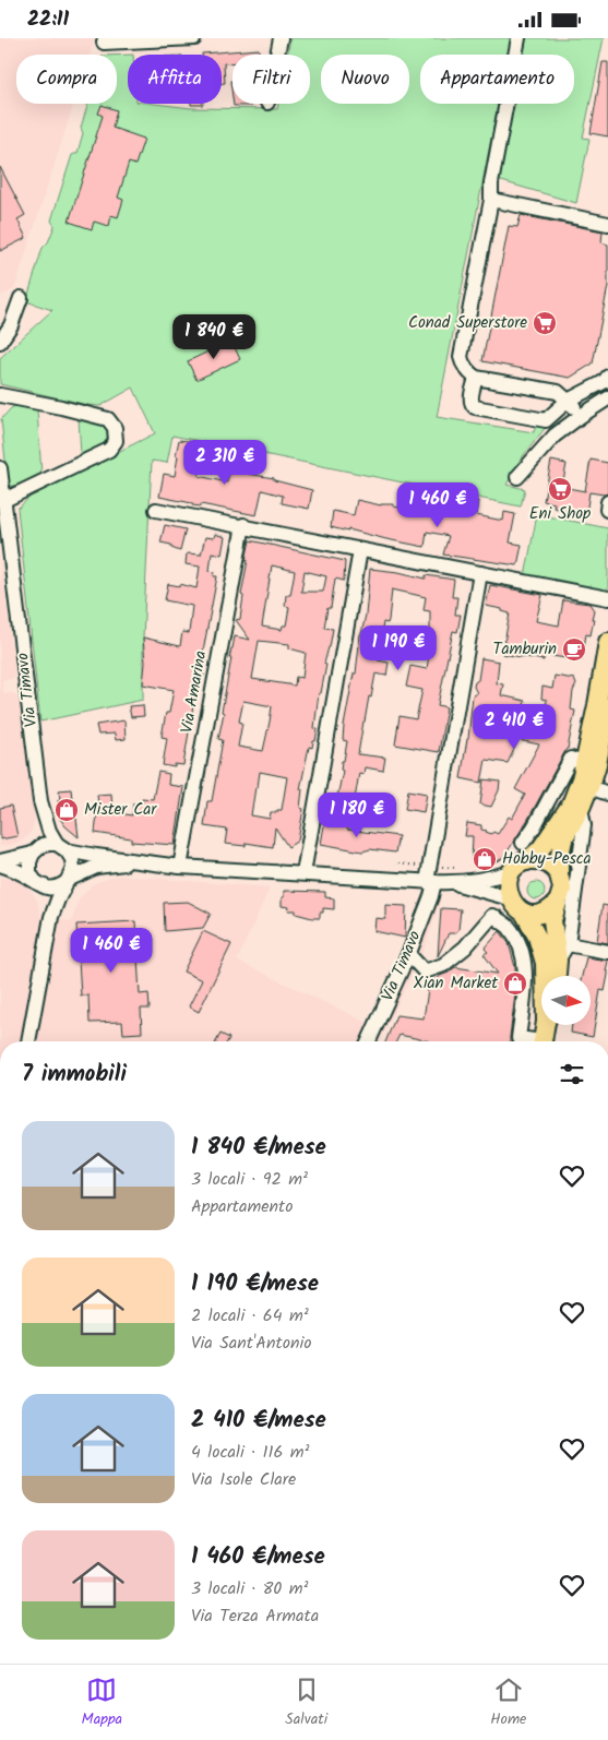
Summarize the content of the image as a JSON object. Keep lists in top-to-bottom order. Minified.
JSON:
{"streets":{"street":["Via Timavo","Via Amarina"]},"places":{"supermarket":["Conad Superstore","Eni Shop"],"cafe":["Tamburin"],"shop":["Mister Car","Hobby-Pesca","Xian Market"]},"north":"right","page":{"status":"22:11","chip":["Compra","Affitta","Filtri","Nuovo","Appartamento"],"price":["1 840 €","2 310 €","1 460 €","1 190 €","2 410 €","1 180 €","1 460 €"],"heading":"7 immobili","list":[{"name":"1 840 €/mese","note":"3 locali · 92 m² · Appartamento"},{"name":"1 190 €/mese","note":"2 locali · 64 m² · Via Sant'Antonio"},{"name":"2 410 €/mese","note":"4 locali · 116 m² · Via Isole Clare"},{"name":"1 460 €/mese","note":"3 locali · 80 m² · Via Terza Armata"}],"tabs":["Mappa","Salvati","Home"]}}
